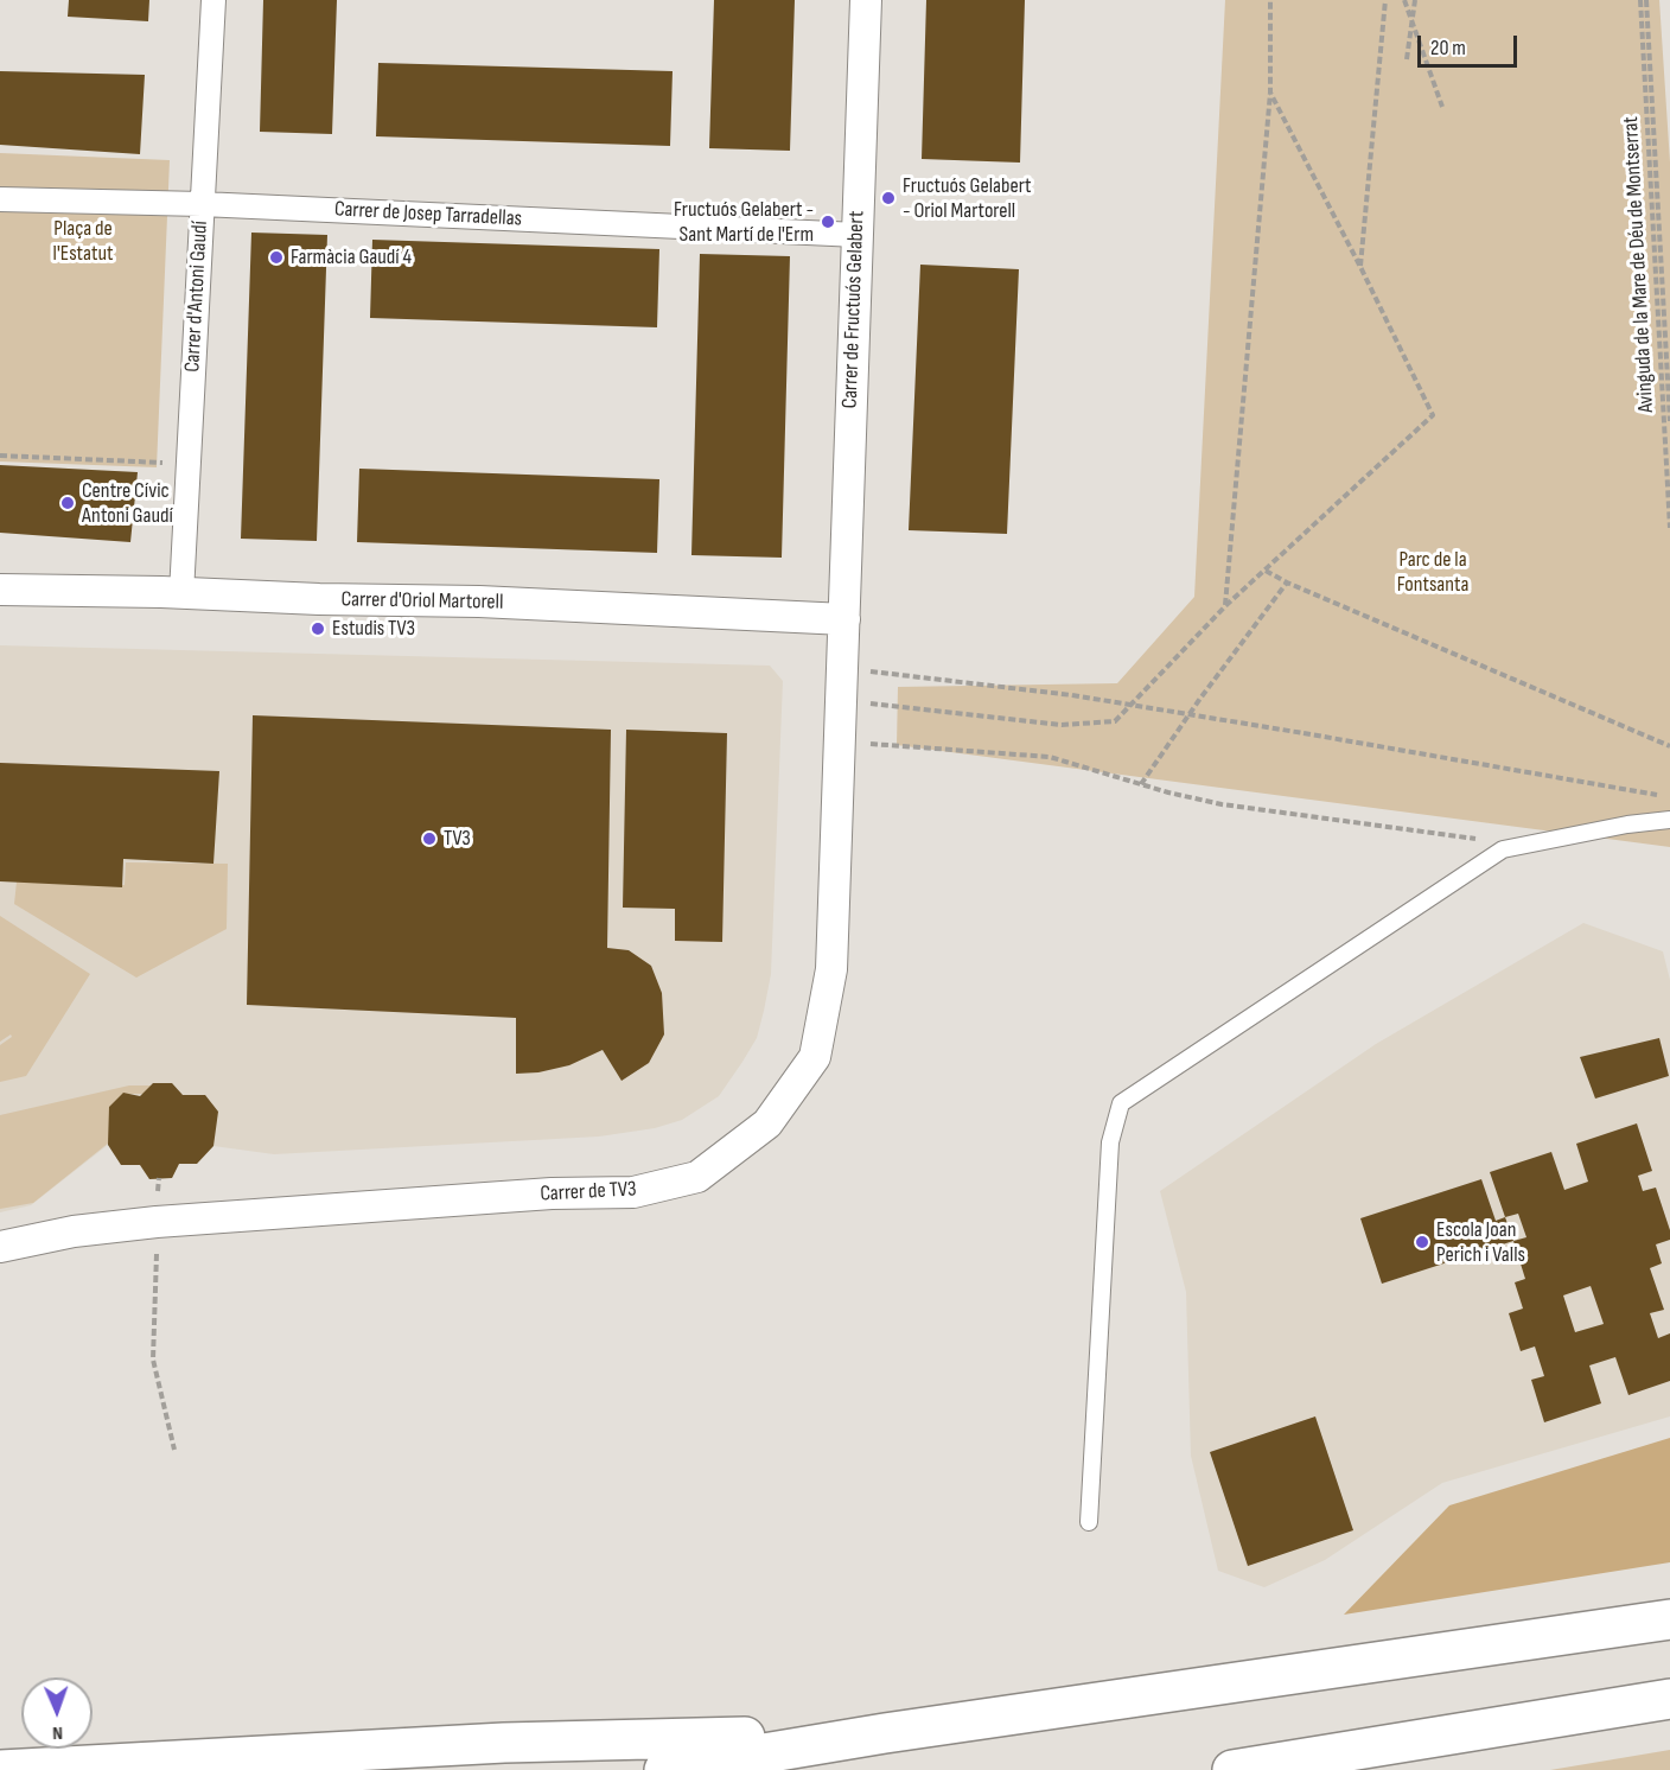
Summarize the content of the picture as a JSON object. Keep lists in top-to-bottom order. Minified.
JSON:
{"streets":{"street":["Carrer de Josep Tarradellas","Carrer d'Antoni Gaudí","Carrer de Fructuós Gelabert","Carrer d'Oriol Martorell","Carrer de TV3"],"path":["Avinguda de la Mare de Déu de Montserrat"]},"crossings":[["Carrer de Josep Tarradellas","Carrer d'Antoni Gaudí"],["Carrer de Josep Tarradellas","Carrer de Fructuós Gelabert"],["Carrer d'Antoni Gaudí","Carrer d'Oriol Martorell"],["Carrer de Fructuós Gelabert","Carrer d'Oriol Martorell"],["Carrer de Fructuós Gelabert","Carrer de TV3"],["Carrer d'Oriol Martorell","Carrer de TV3"]],"parks":["Plaça de l'Estatut","Parc de la Fontsanta"],"places":["Fructuós Gelabert - Oriol Martorell","Fructuós Gelabert - Sant Martí de l'Erm","Farmàcia Gaudí 4","Centre Cívic Antoni Gaudí","Estudis TV3","TV3","Escola Joan Perich i Valls"],"scale_bar":"20 m","north":"bottom"}
